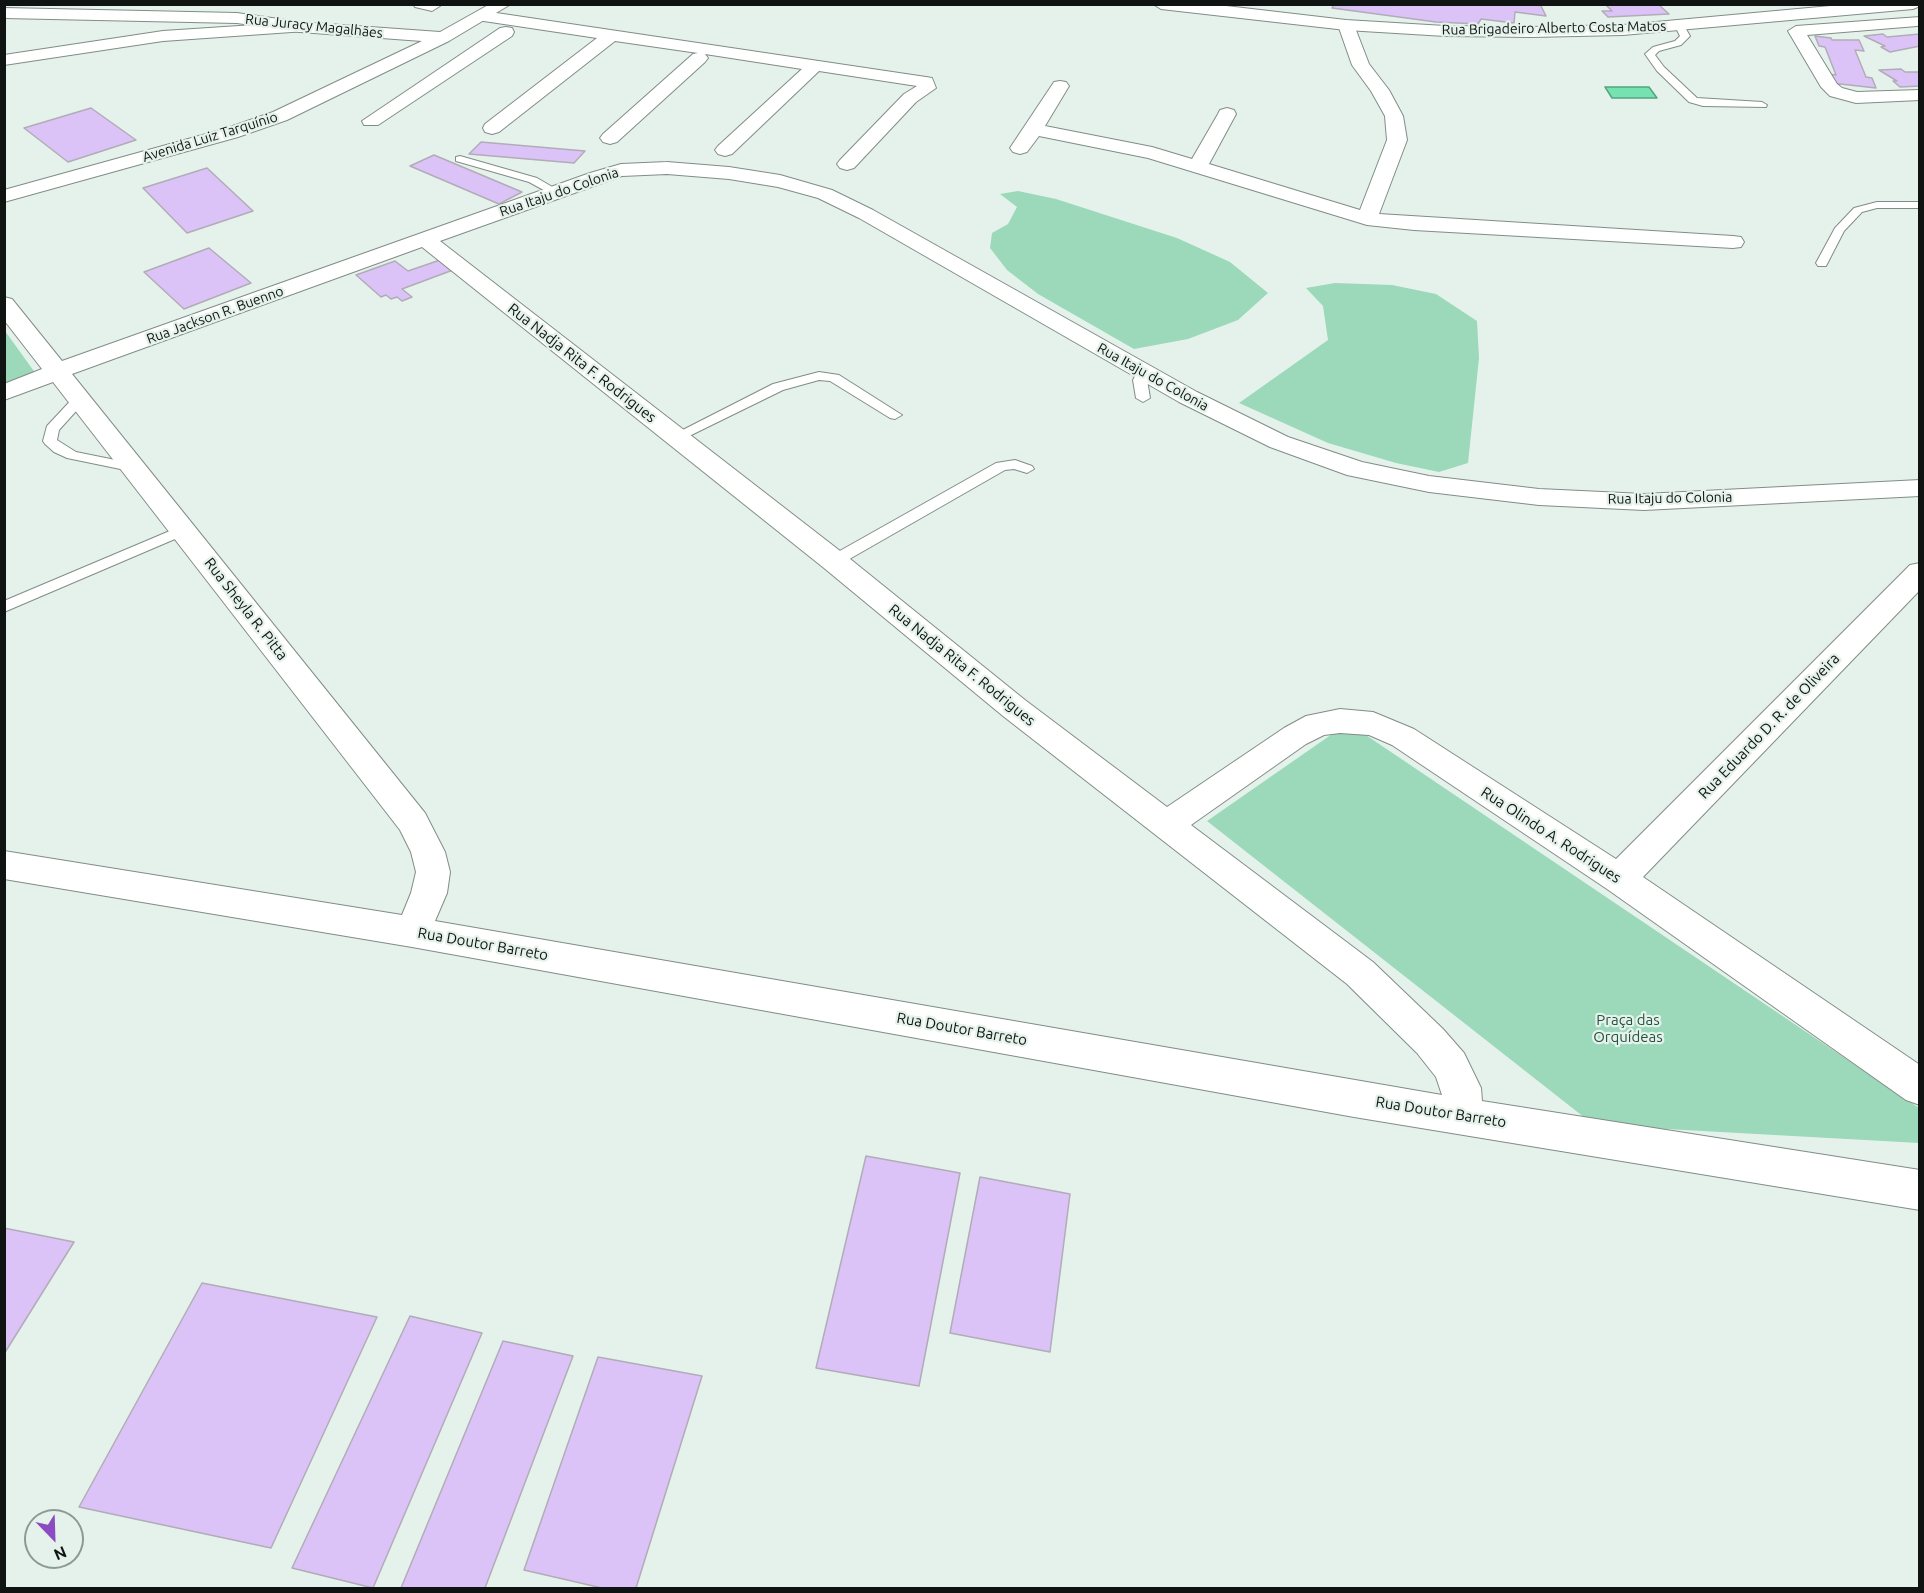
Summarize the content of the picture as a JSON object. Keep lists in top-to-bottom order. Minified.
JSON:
{"streets":{"street":["Rua Juracy Magalhães","Rua Brigadeiro Alberto Costa Matos","Avenida Luiz Tarquínio","Rua Itaju do Colonia","Rua Jackson R. Buenno","Rua Nadja Rita F. Rodrigues","Rua Sheyla R. Pitta","Rua Eduardo D. R. de Oliveira","Rua Olindo A. Rodrigues","Rua Doutor Barreto"]},"crossings":[["Rua Juracy Magalhães","Avenida Luiz Tarquínio"],["Rua Itaju do Colonia","Rua Jackson R. Buenno"],["Rua Itaju do Colonia","Rua Nadja Rita F. Rodrigues"],["Rua Jackson R. Buenno","Rua Nadja Rita F. Rodrigues"],["Rua Jackson R. Buenno","Rua Sheyla R. Pitta"],["Rua Nadja Rita F. Rodrigues","Rua Olindo A. Rodrigues"],["Rua Nadja Rita F. Rodrigues","Rua Doutor Barreto"],["Rua Sheyla R. Pitta","Rua Doutor Barreto"],["Rua Eduardo D. R. de Oliveira","Rua Olindo A. Rodrigues"]],"parks":["Praça das Orquídeas"],"north":"bottom right"}
